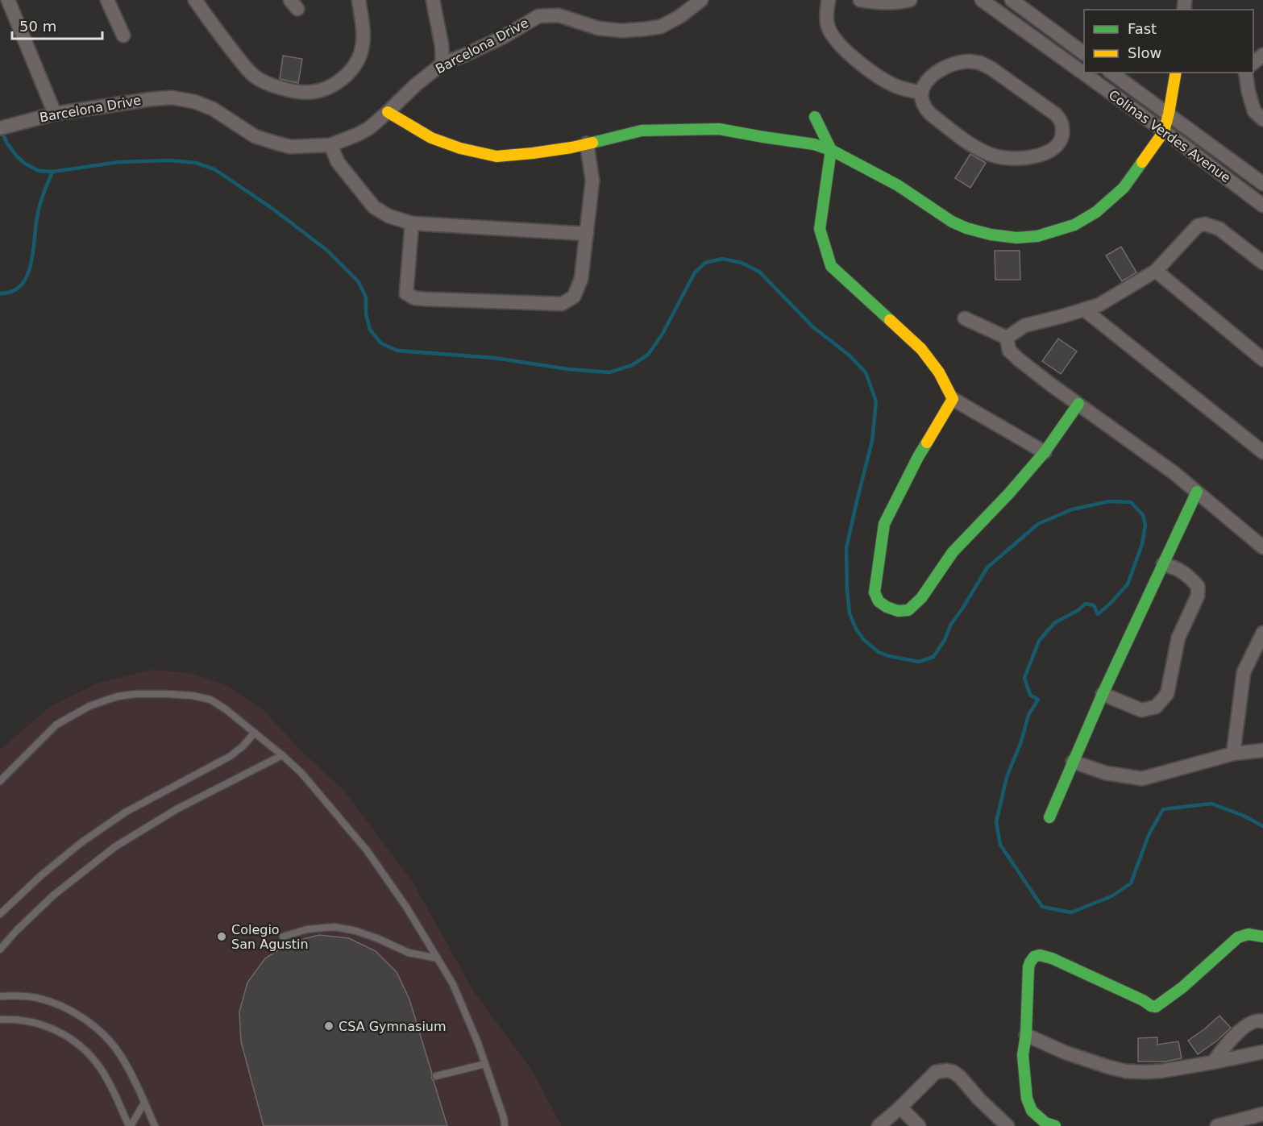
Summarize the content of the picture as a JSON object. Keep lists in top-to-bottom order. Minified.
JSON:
{"streets":{"street":["Barcelona Drive","Colinas Verdes Avenue"]},"places":["Colegio San Agustin","CSA Gymnasium"],"legend":["Fast","Slow"],"scale_bar":"50 m"}
